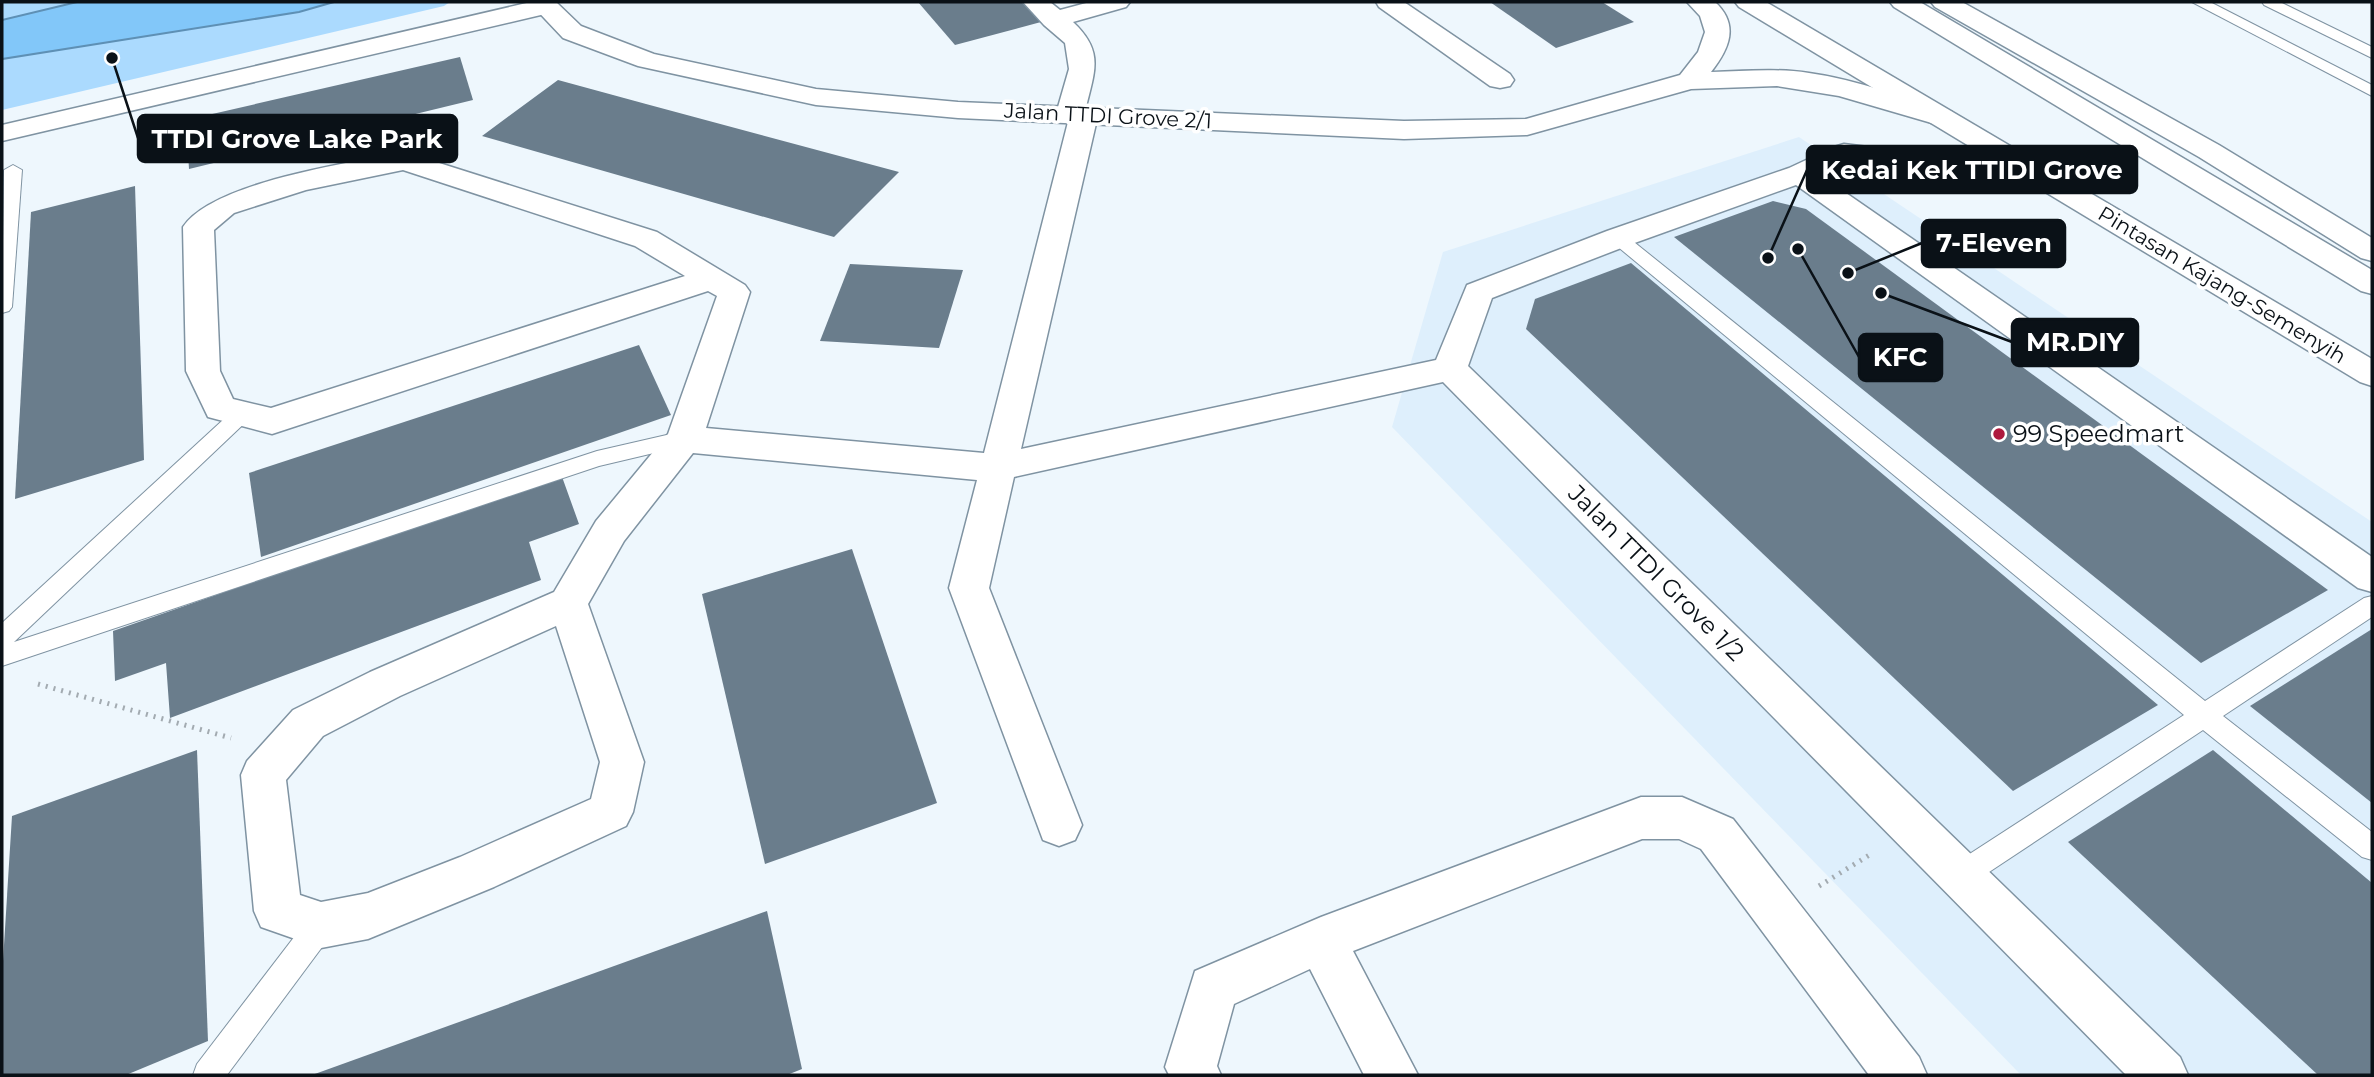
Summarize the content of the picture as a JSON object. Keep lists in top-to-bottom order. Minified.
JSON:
{"streets":{"main road":["Jalan TTDI Grove 2/1","Pintasan Kajang-Semenyih","Jalan TTDI Grove 1/2"]},"crossings":[["Jalan TTDI Grove 2/1","Pintasan Kajang-Semenyih"]],"places":["TTDI Grove Lake Park","KFC","Kedai Kek TTIDI Grove","7-Eleven","MR.DIY","99 Speedmart"]}
